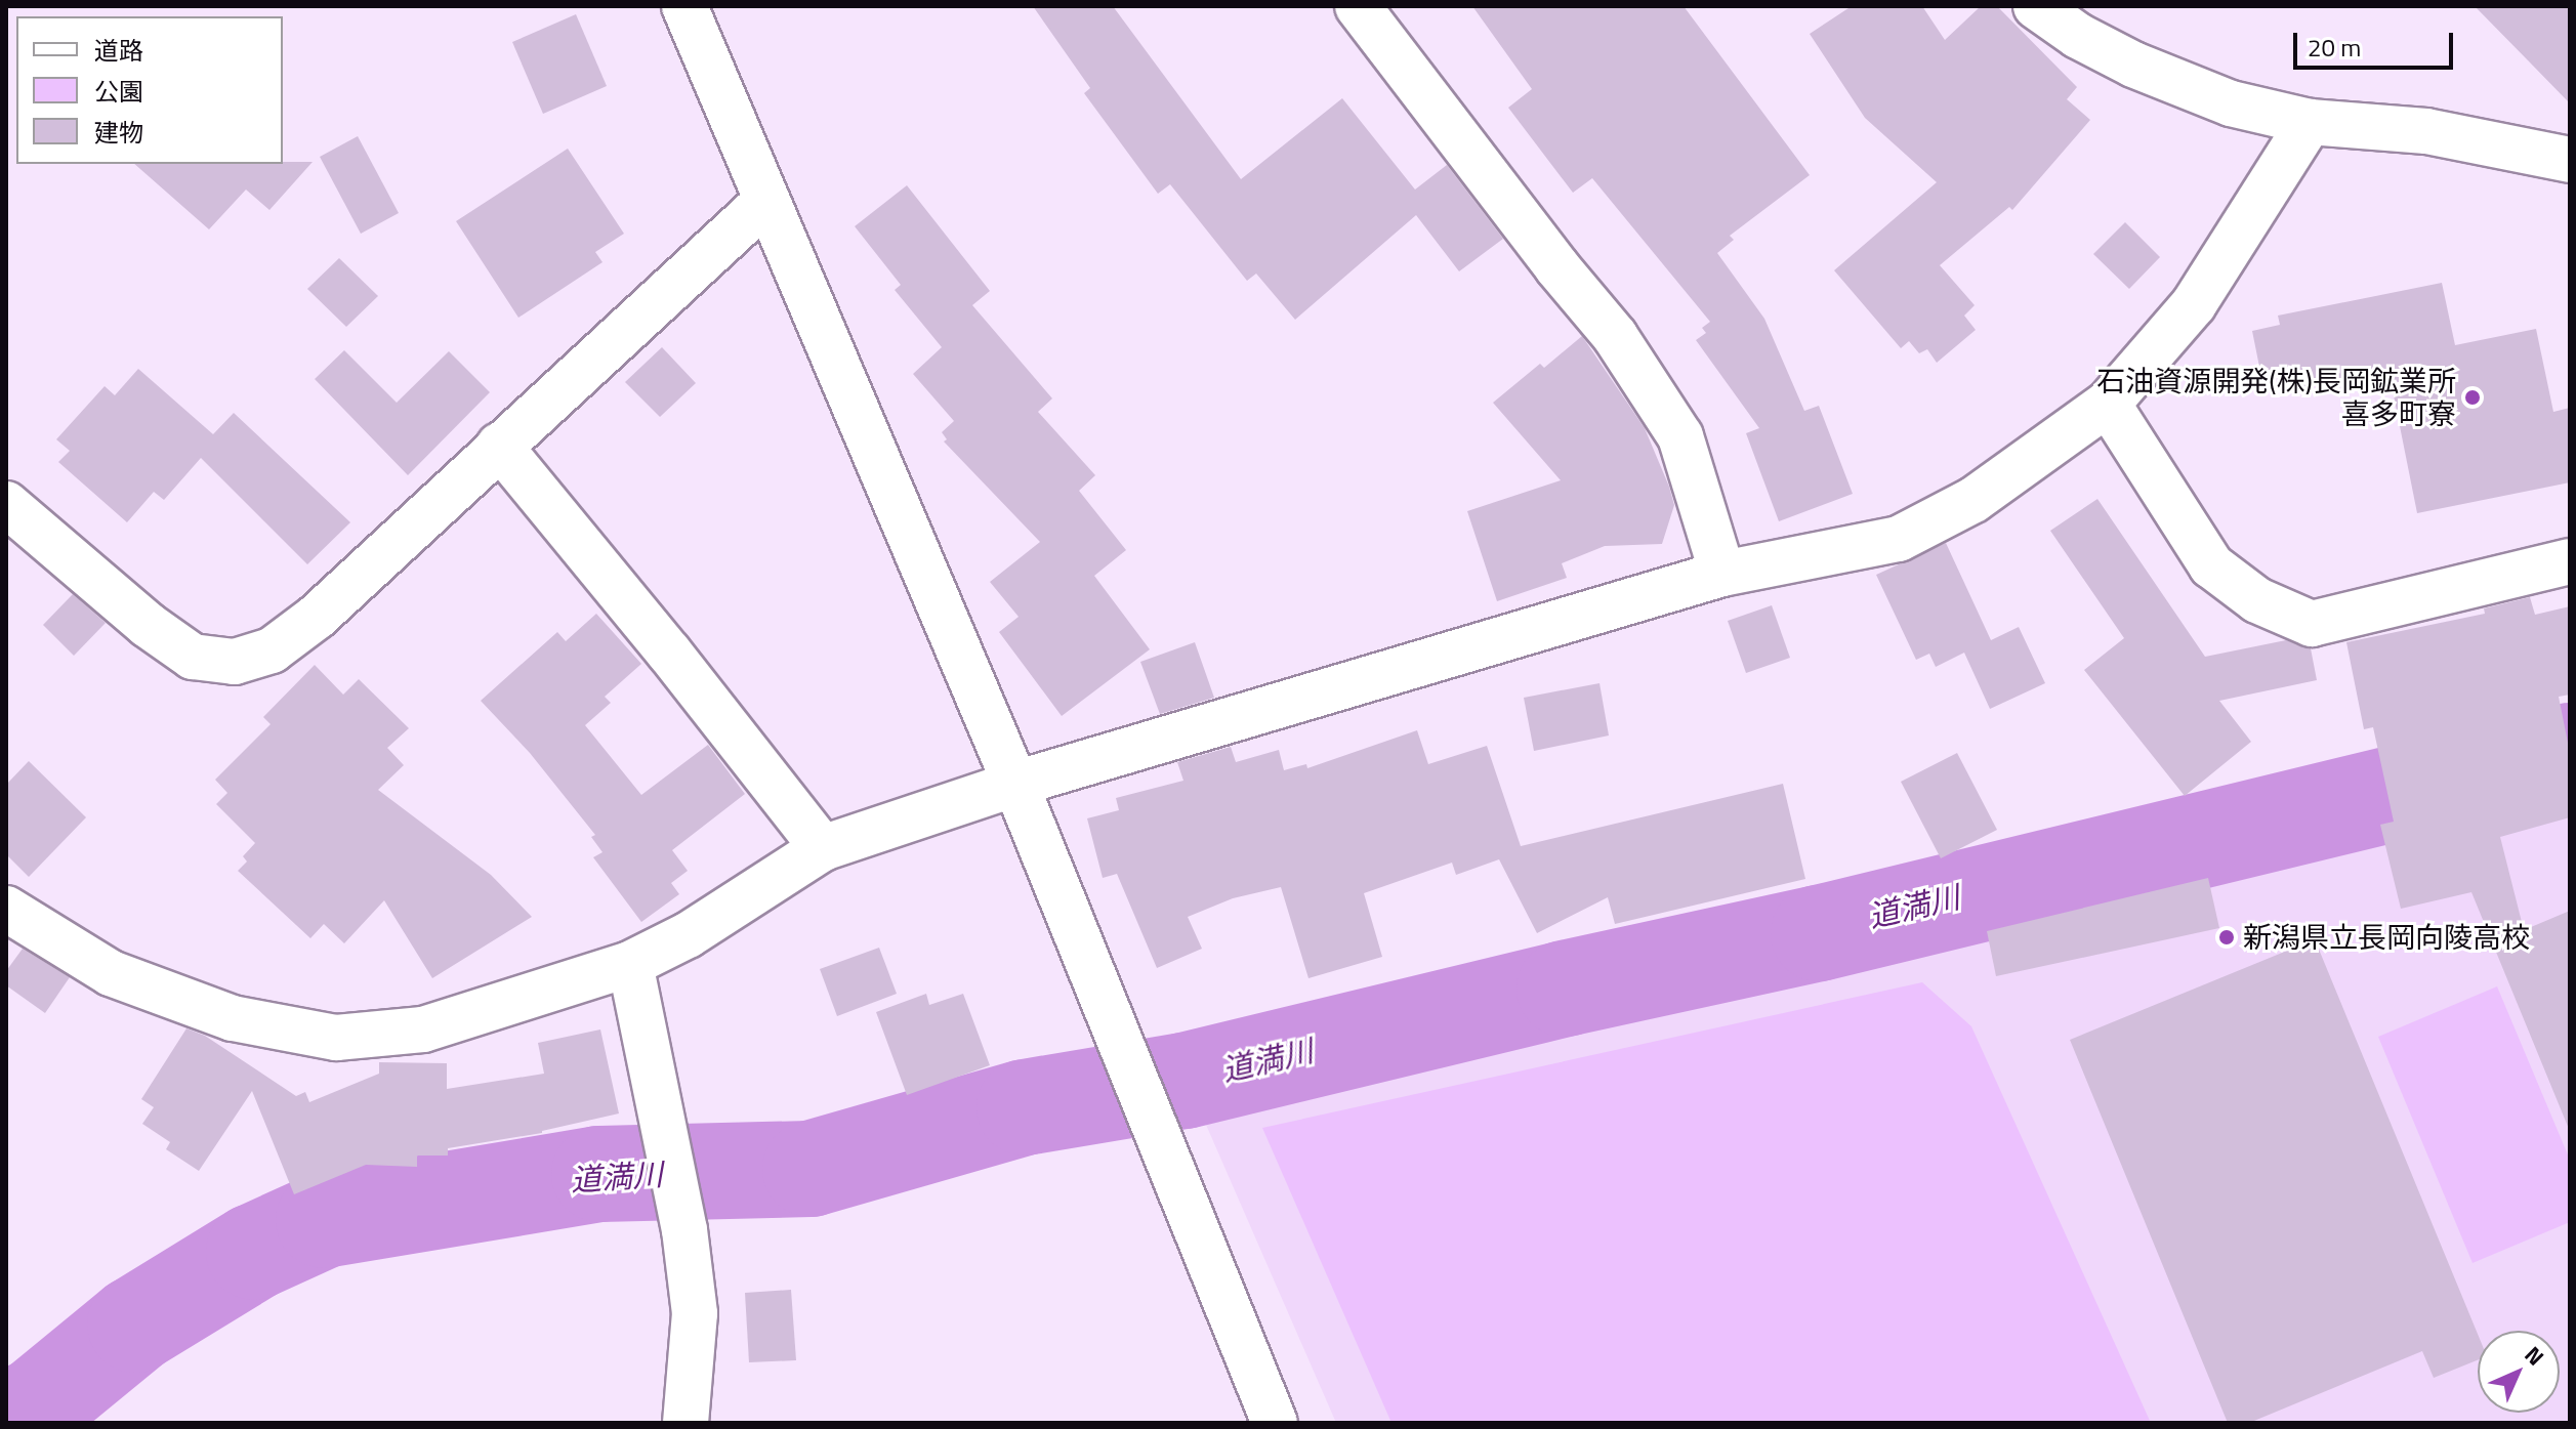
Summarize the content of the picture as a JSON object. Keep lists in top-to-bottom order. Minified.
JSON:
{"water":["道満川"],"places":["石油資源開発(株)長岡鉱業所 喜多町寮","新潟県立長岡向陵高校"],"legend":["道路","公園","建物"],"scale_bar":"20 m","north":"top right"}
